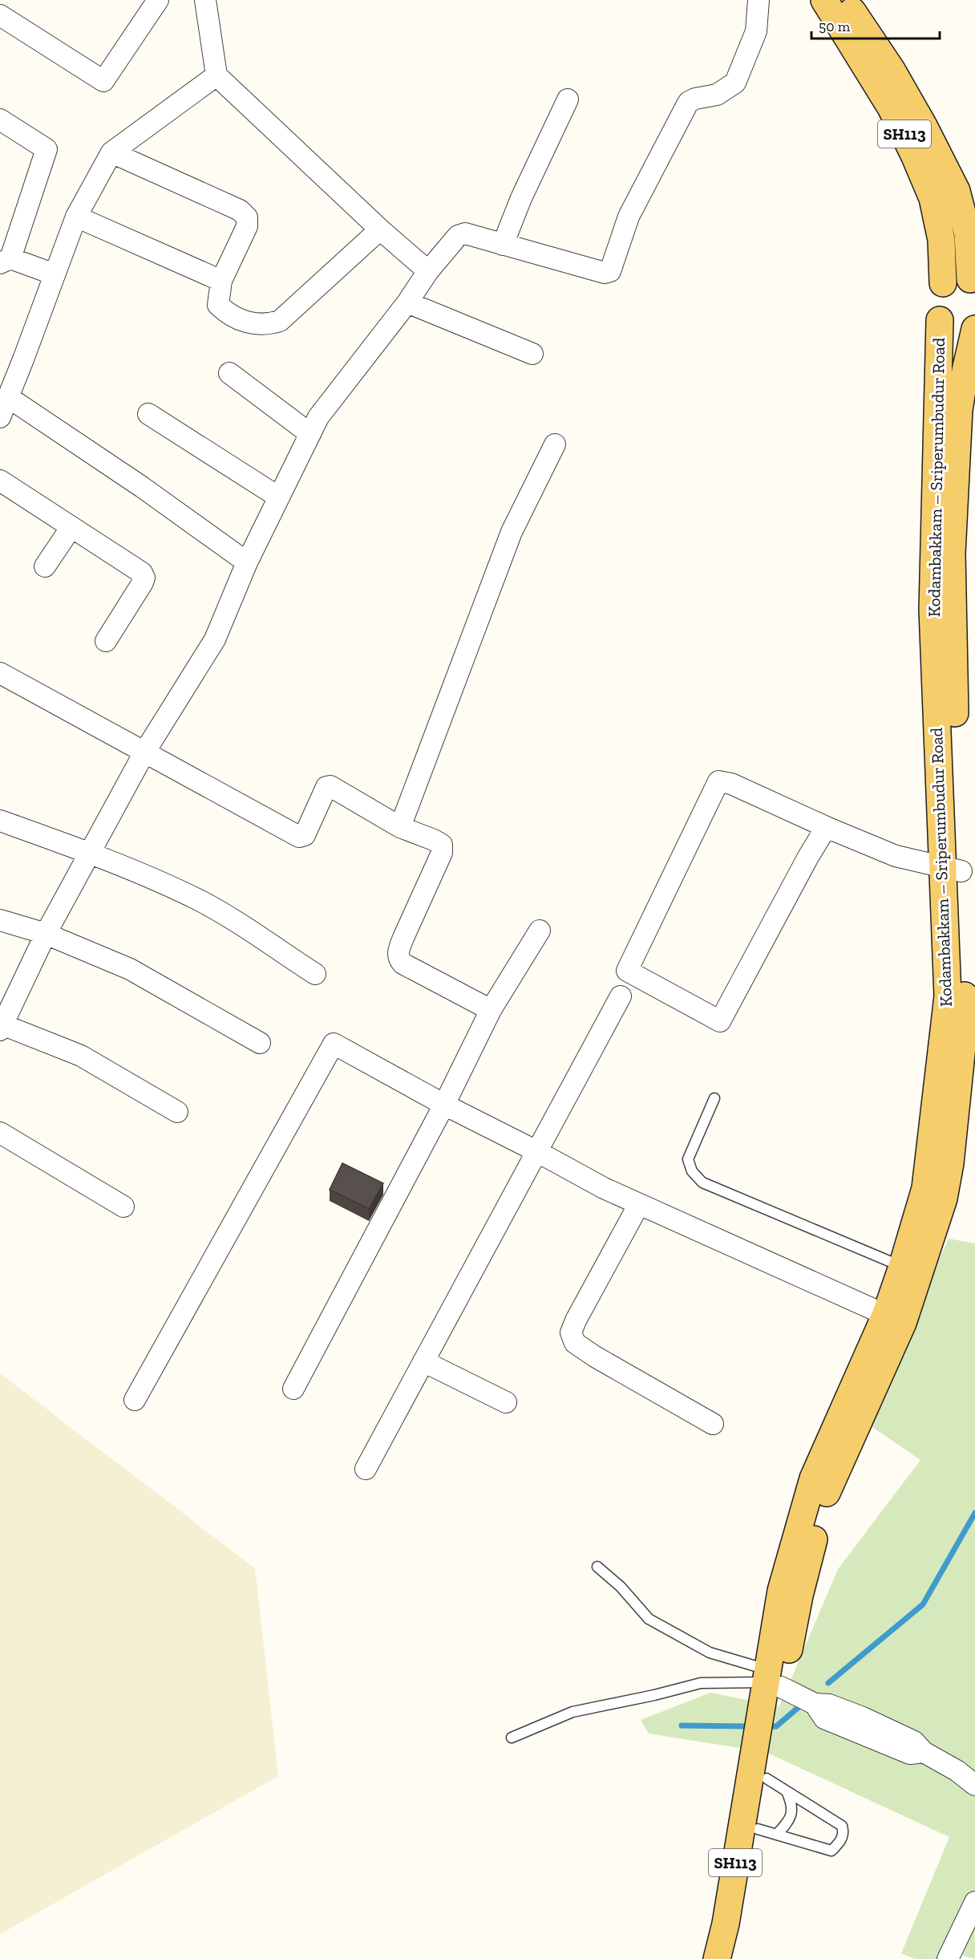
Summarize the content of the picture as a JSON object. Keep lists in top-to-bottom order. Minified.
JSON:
{"streets":{"main road":["SH113","Kodambakkam – Sriperumbudur Road"]},"crossings":[["SH113","Kodambakkam – Sriperumbudur Road"]],"scale_bar":"50 m"}
